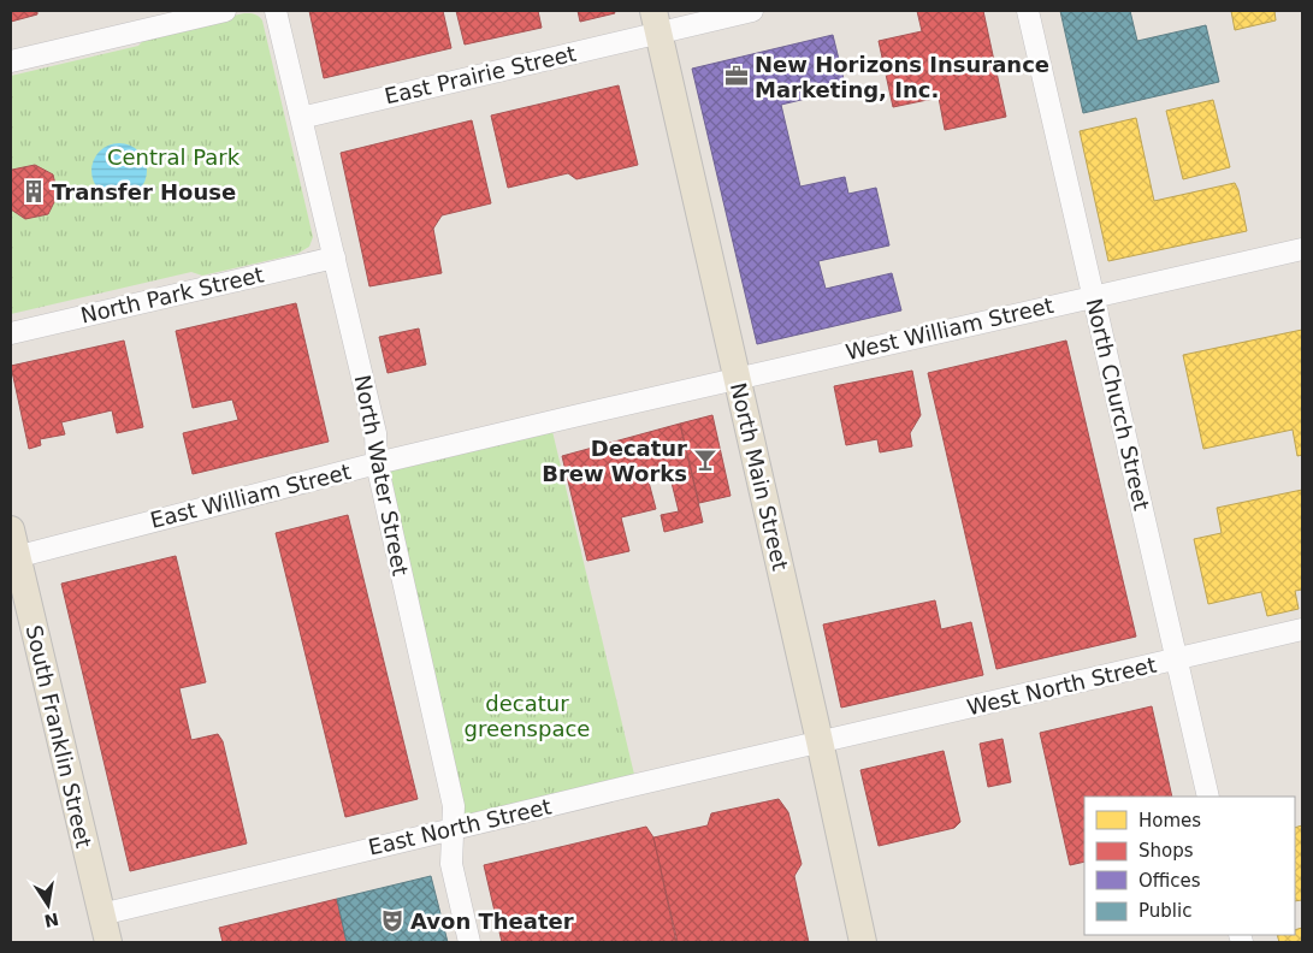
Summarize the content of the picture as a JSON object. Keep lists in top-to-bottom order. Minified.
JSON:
{"streets":{"main road":["North Main Street","South Franklin Street"],"street":["East Prairie Street","North Park Street","West William Street","North Church Street","North Water Street","East William Street","West North Street","East North Street"]},"crossings":[["East Prairie Street","North Water Street"],["East Prairie Street","North Main Street"],["North Park Street","North Water Street"],["West William Street","North Church Street"],["West William Street","North Main Street"],["West William Street","East William Street"],["North Church Street","West North Street"],["North Water Street","East William Street"],["North Water Street","East North Street"],["North Main Street","East William Street"],["North Main Street","West North Street"],["North Main Street","East North Street"],["East William Street","South Franklin Street"],["West North Street","East North Street"],["South Franklin Street","East North Street"]],"parks":["Central Park","decatur greenspace"],"places":{"office":["New Horizons Insurance Marketing, Inc."],"building":["Transfer House"],"bar":["Decatur Brew Works"],"theatre":["Avon Theater"]},"legend":["Homes","Shops","Offices","Public"],"north":"bottom"}
